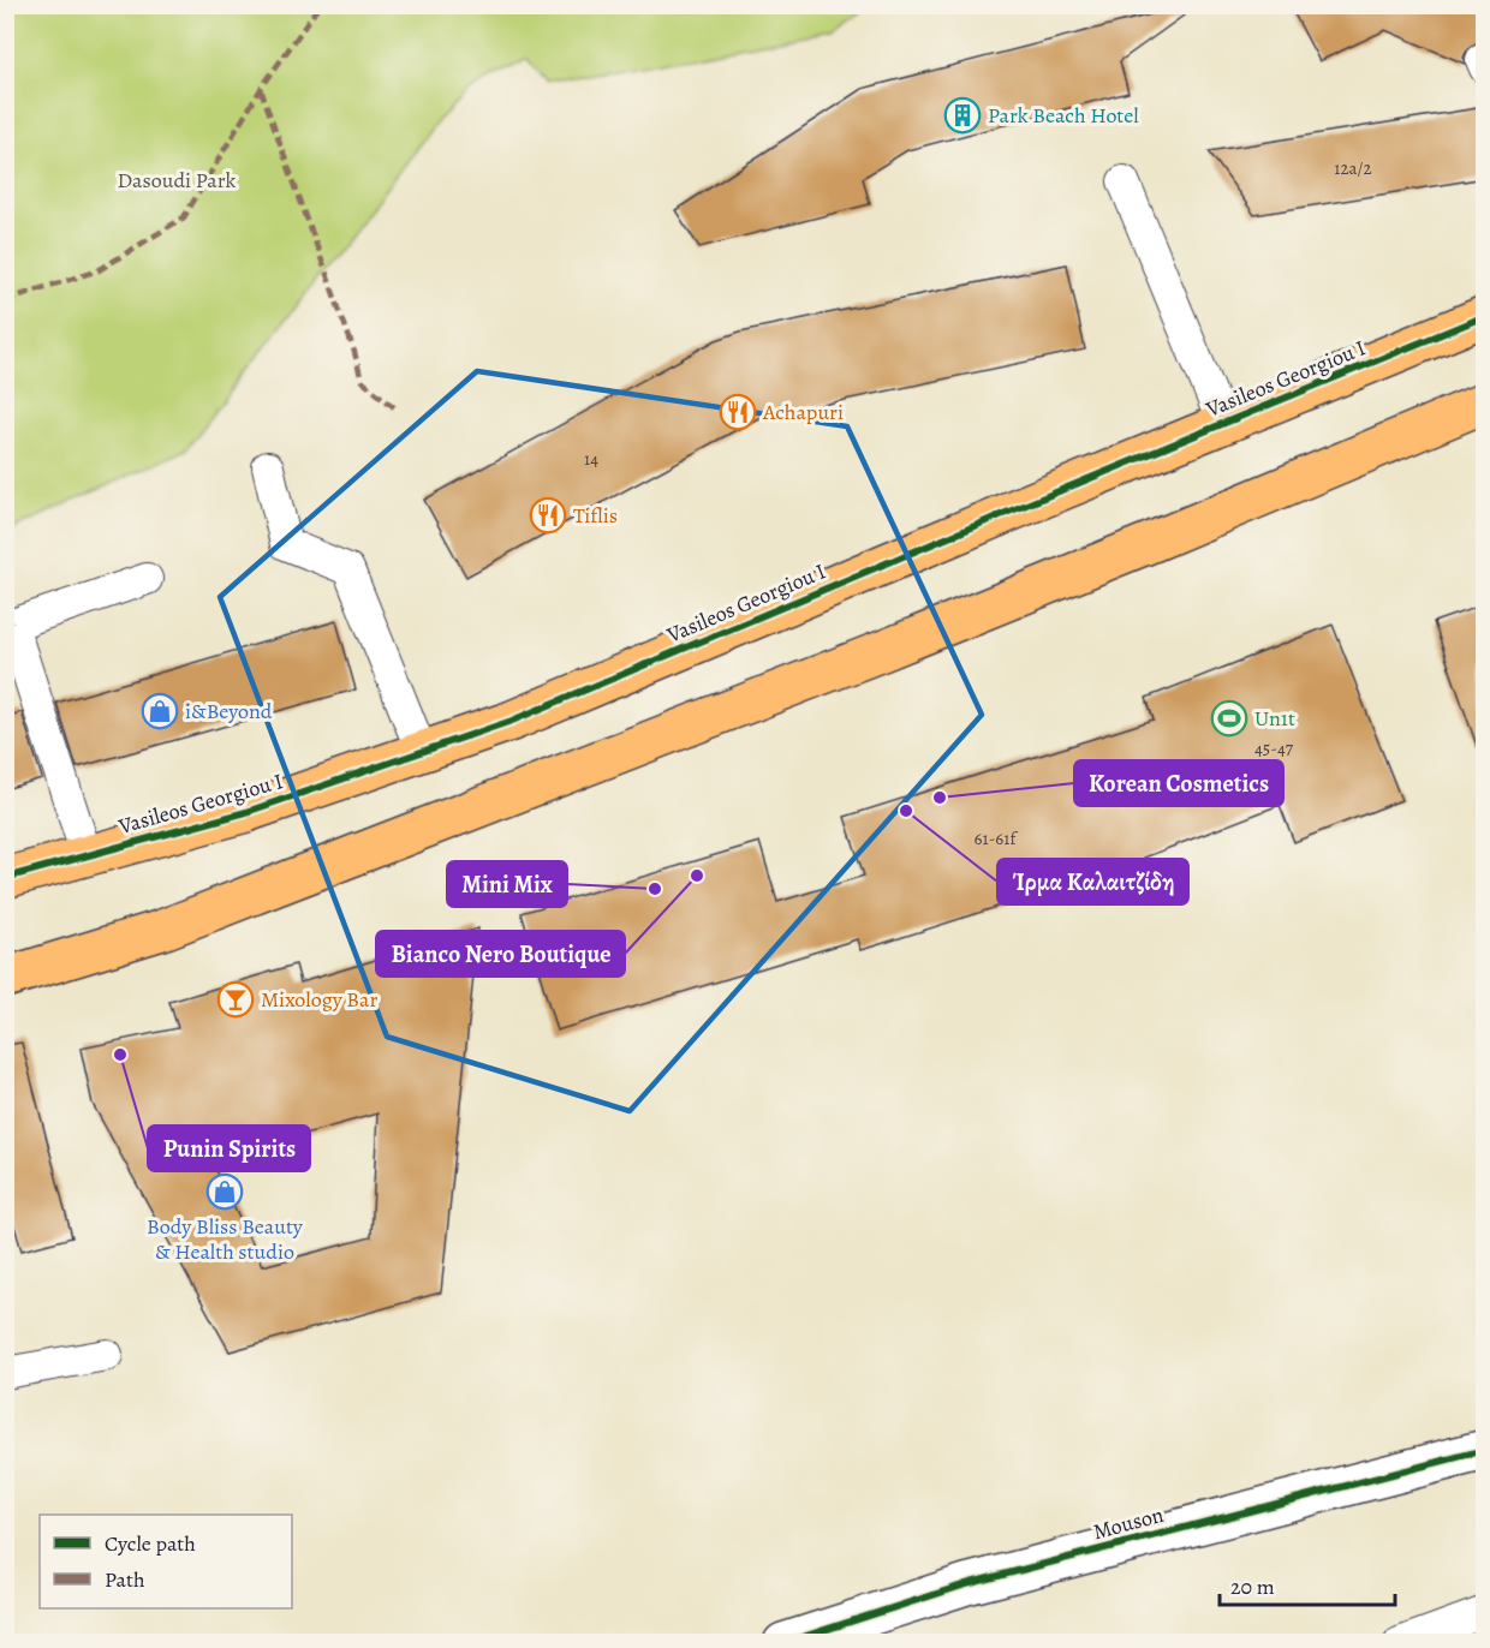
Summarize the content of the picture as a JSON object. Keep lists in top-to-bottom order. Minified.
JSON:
{"streets":{"main road":["Vasileos Georgiou I"],"street":["Mouson"]},"parks":["Dasoudi Park"],"places":{"building":["Park Beach Hotel"],"restaurant":["Achapuri","Tiflis"],"shop":["i&Beyond","Body Bliss Beauty & Health studio"],"sports":["Un1t"],"other":["Korean Cosmetics","Ίρμα Καλαιτζίδη","Bianco Nero Boutique","Mini Mix","Punin Spirits"],"bar":["Mixology Bar"]},"house_numbers":["12a/2","14","45-47","61-61f"],"legend":["Cycle path","Path"],"scale_bar":"20 m"}
